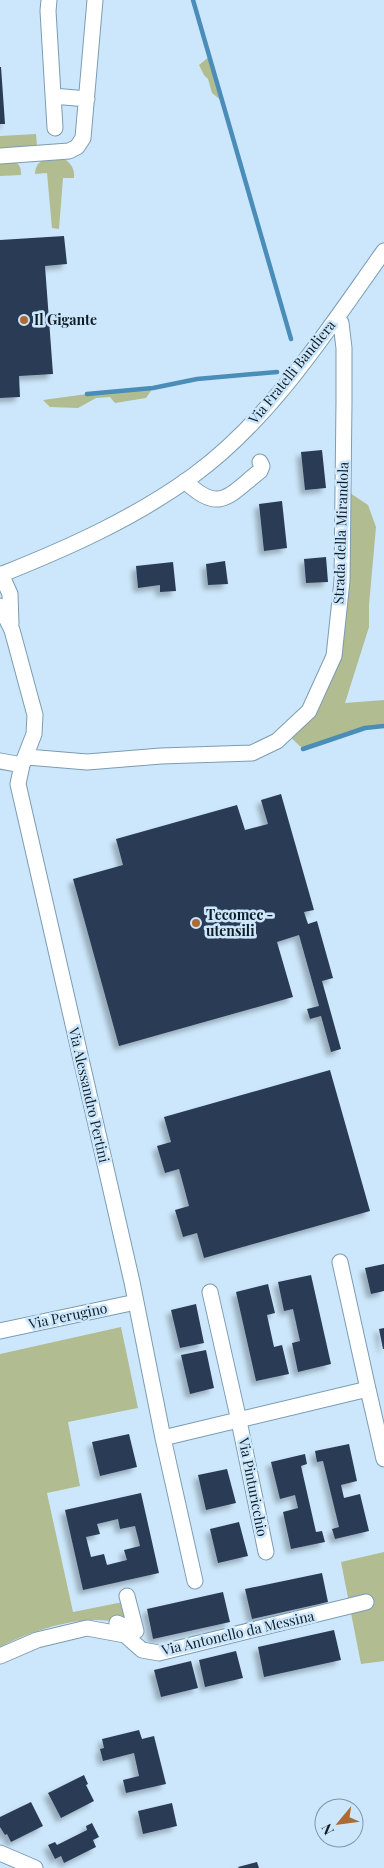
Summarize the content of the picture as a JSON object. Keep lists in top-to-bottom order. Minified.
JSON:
{"streets":{"street":["Via Fratelli Bandiera","Strada della Mirandola","Via Alessandro Pertini","Via Perugino","Via Pinturicchio","Via Antonello da Messina"]},"crossings":[["Via Fratelli Bandiera","Via Alessandro Pertini"],["Strada della Mirandola","Via Alessandro Pertini"],["Via Alessandro Pertini","Via Perugino"],["Via Alessandro Pertini","Via Pinturicchio"]],"places":["Il Gigante","Tecomec - utensili"],"north":"bottom left"}
